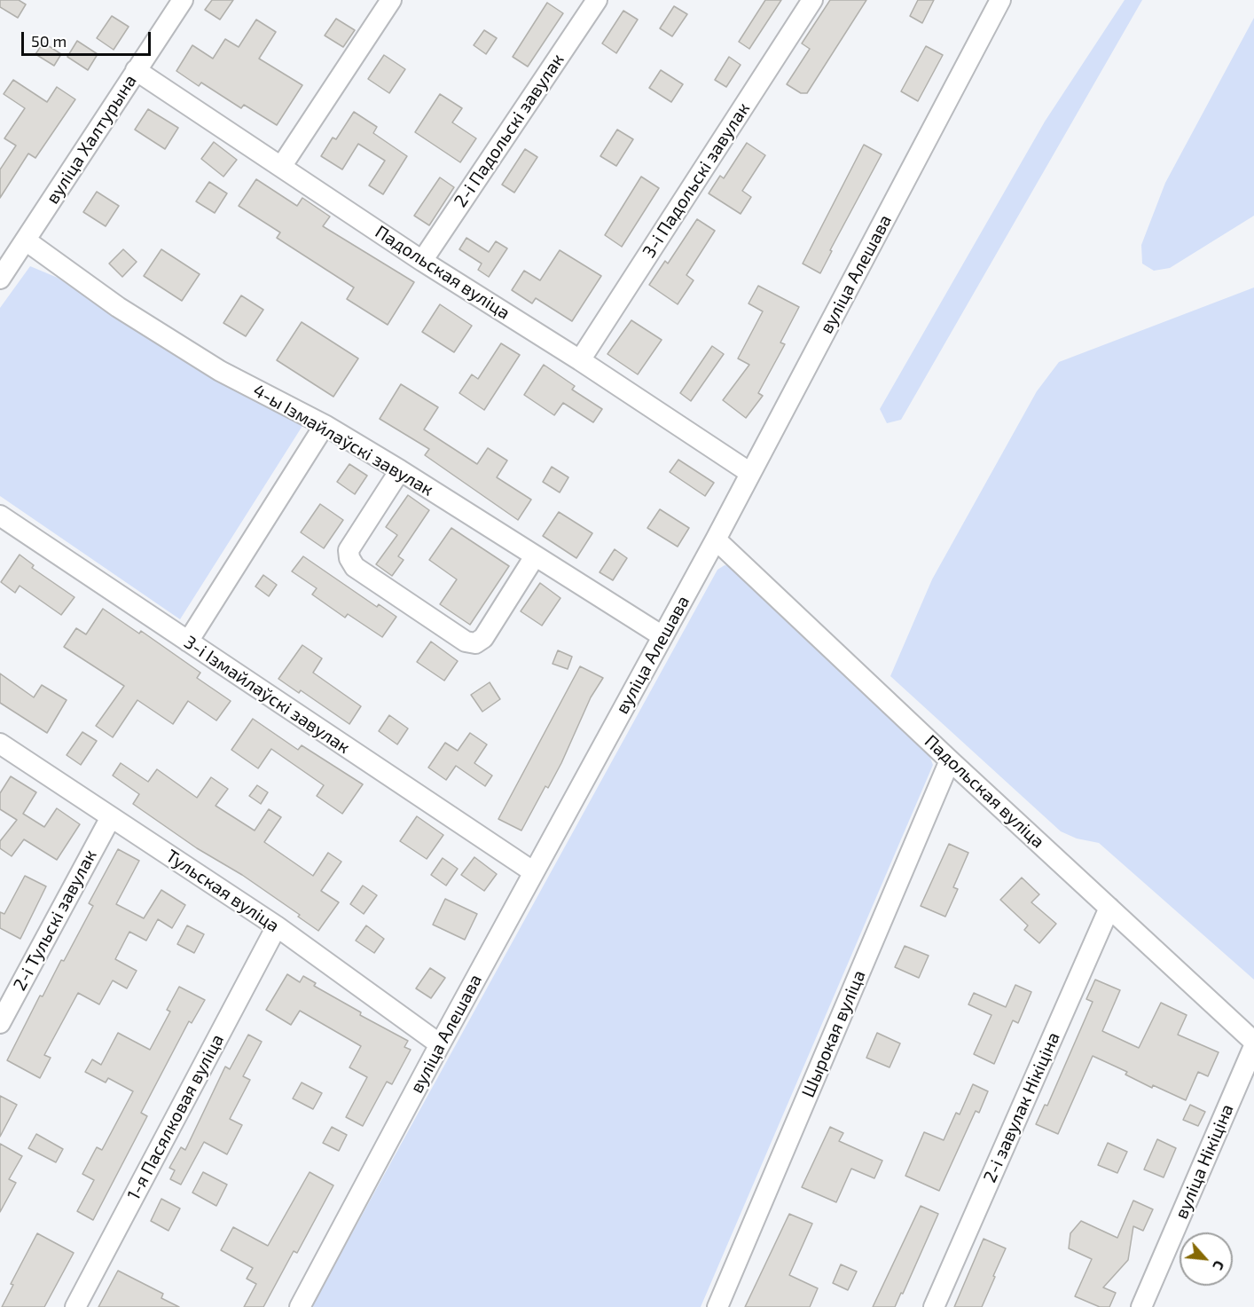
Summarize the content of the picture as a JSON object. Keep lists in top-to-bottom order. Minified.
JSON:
{"streets":{"street":["2-і Падольскі завулак","вуліца Халтурына","3-і Падольскі завулак","Падольская вуліца","вуліца Алешава","4-ы Ізмайлаўскі завулак","3-і Ізмайлаўскі завулак","Тульская вуліца","2-і Тульскі завулак","Шырокая вуліца","2-і завулак Нікіціна","1-я Пасялковая вуліца","вуліца Нікіціна"]},"crossings":[["2-і Падольскі завулак","Падольская вуліца"],["вуліца Халтурына","Падольская вуліца"],["вуліца Халтурына","4-ы Ізмайлаўскі завулак"],["3-і Падольскі завулак","Падольская вуліца"],["Падольская вуліца","вуліца Алешава"],["Падольская вуліца","Шырокая вуліца"],["Падольская вуліца","2-і завулак Нікіціна"],["вуліца Алешава","4-ы Ізмайлаўскі завулак"],["вуліца Алешава","3-і Ізмайлаўскі завулак"],["вуліца Алешава","Тульская вуліца"],["Тульская вуліца","2-і Тульскі завулак"],["Тульская вуліца","1-я Пасялковая вуліца"]],"scale_bar":"50 m","north":"bottom right"}
